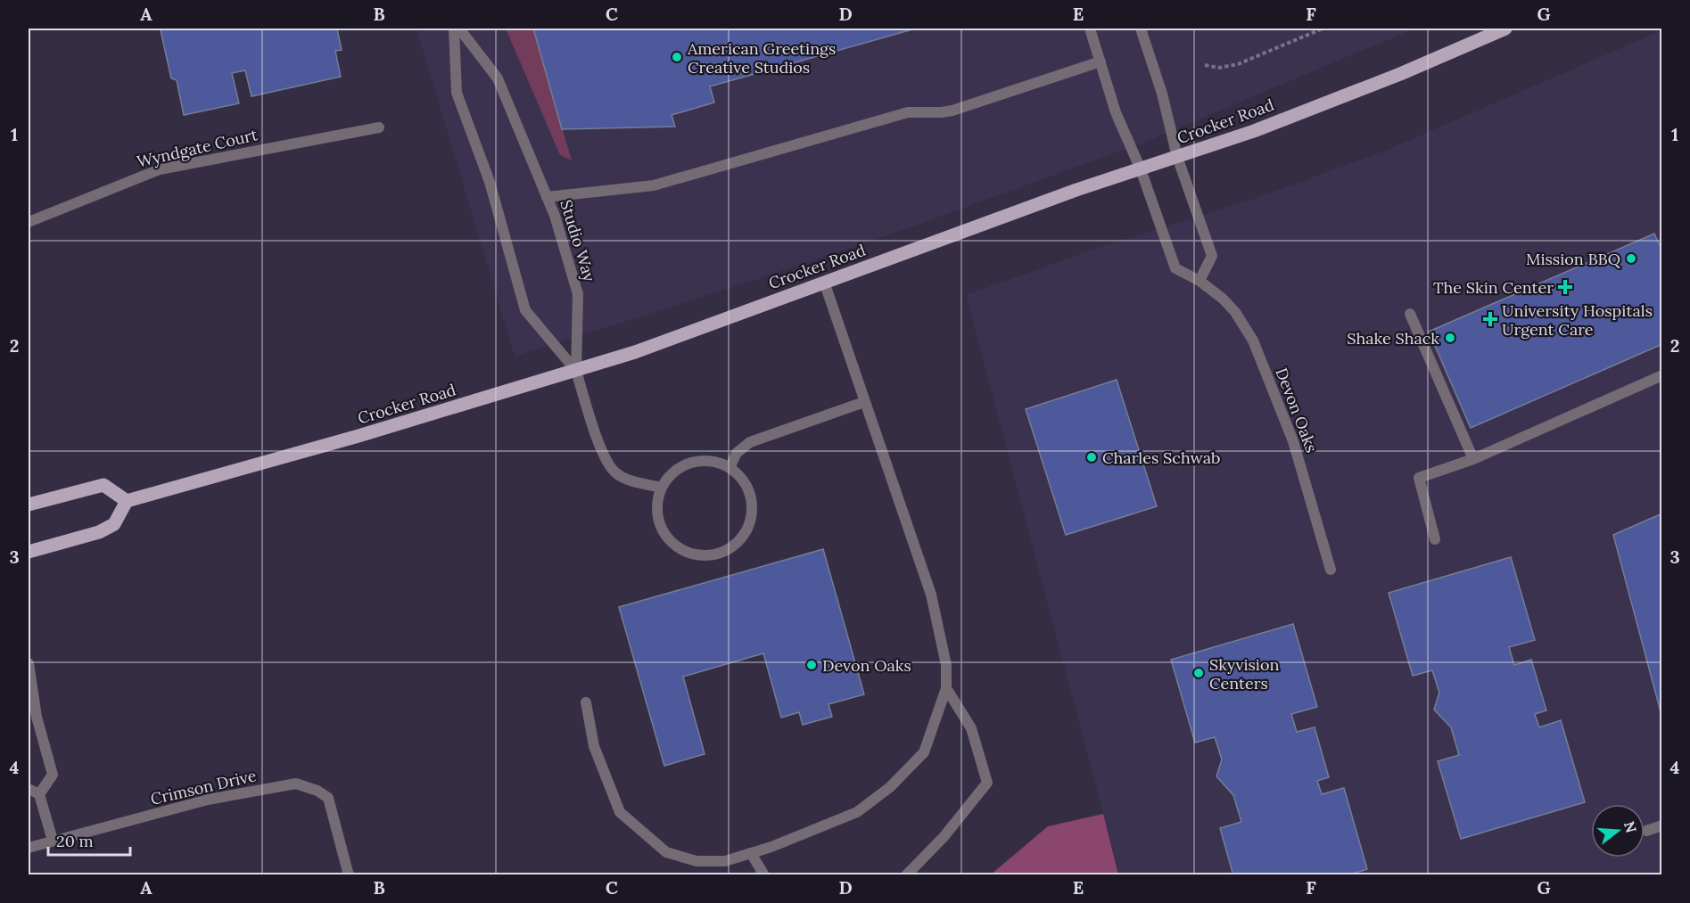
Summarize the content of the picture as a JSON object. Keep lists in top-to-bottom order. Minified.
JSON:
{"streets":{"main road":["Crocker Road"],"street":["Wyndgate Court","Studio Way","Devon Oaks","Crimson Drive"]},"crossings":[["Crocker Road","Studio Way"],["Crocker Road","Devon Oaks"]],"places":{"other":["American Greetings Creative Studios","Mission BBQ","Shake Shack","Charles Schwab","Devon Oaks","Skyvision Centers"],"health":["The Skin Center","University Hospitals Urgent Care"]},"scale_bar":"20 m","north":"right","grid":{"columns":["A","B","C","D","E","F","G"],"rows":["1","2","3","4"]}}
